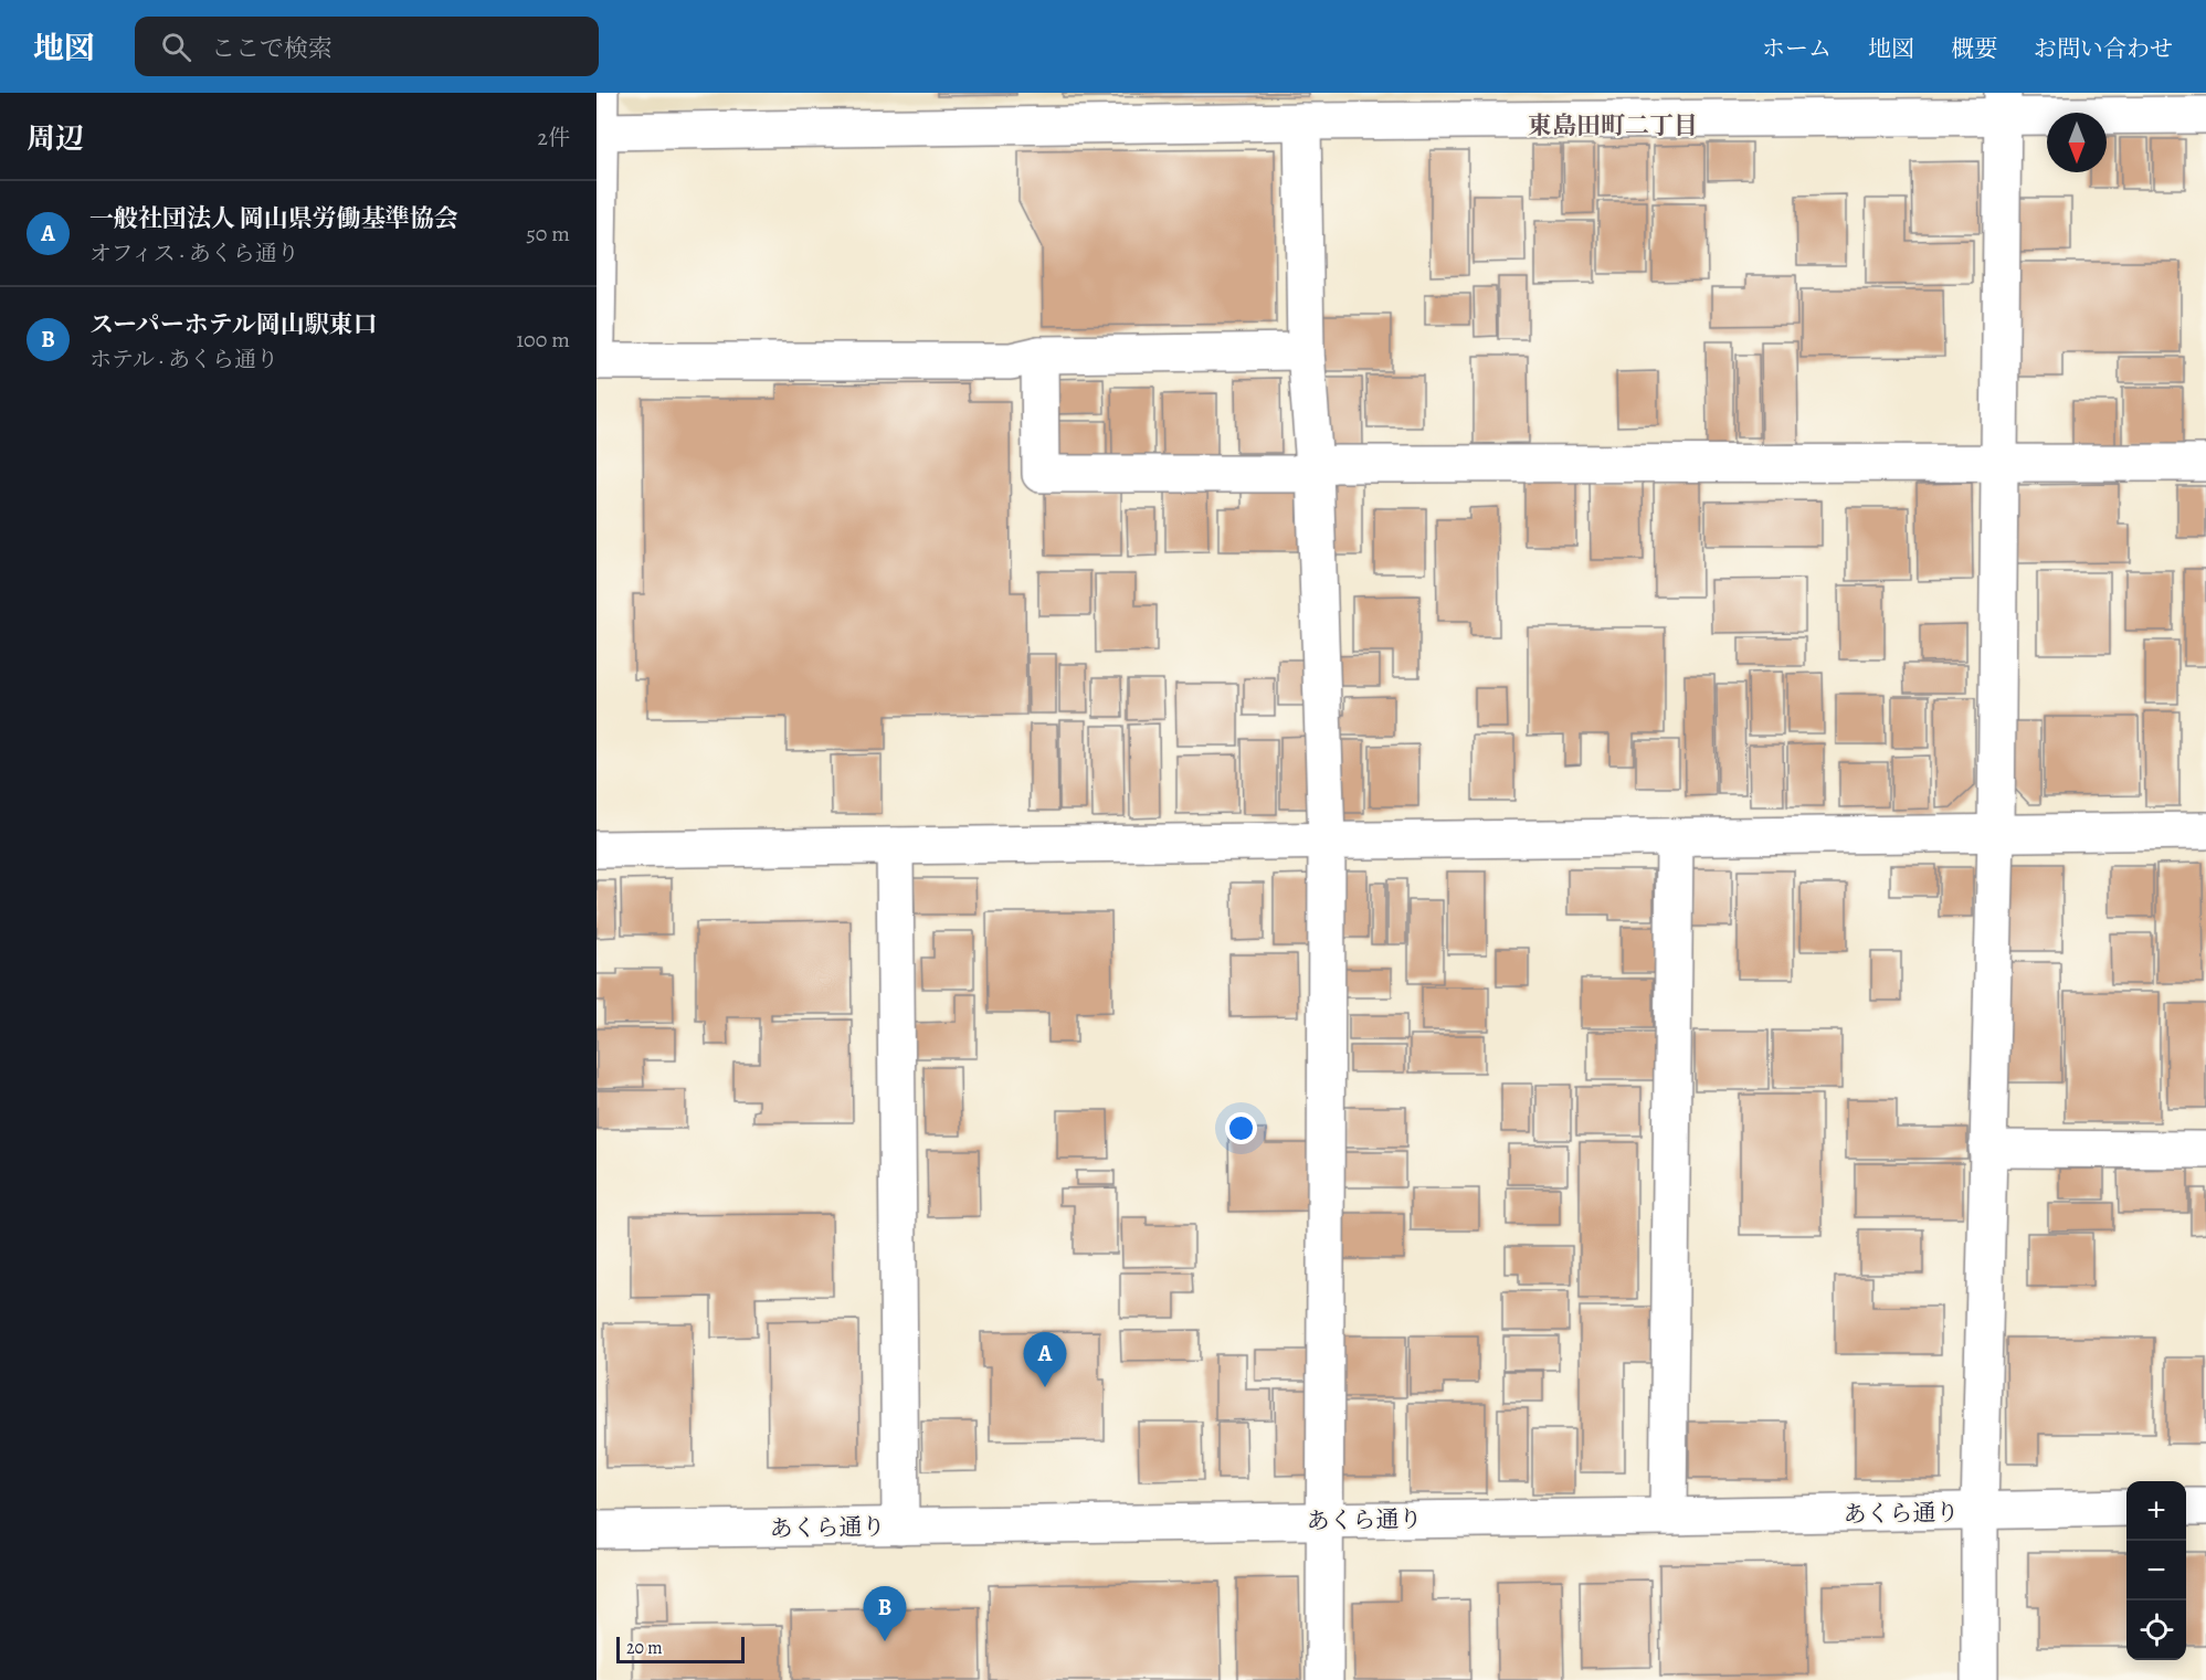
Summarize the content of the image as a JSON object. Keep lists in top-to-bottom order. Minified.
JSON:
{"streets":{"street":["あくら通り"]},"districts":["東島田町二丁目"],"scale_bar":"20 m","north":"bottom","page":{"header":"地図","search":"ここで検索","nav":["ホーム","地図","概要","お問い合わせ"],"heading":["周辺","2件"],"list":[{"mark":"A","name":"一般社団法人 岡山県労働基準協会","note":"オフィス · あくら通り","value":"50 m"},{"mark":"B","name":"スーパーホテル岡山駅東口","note":"ホテル · あくら通り","value":"100 m"}],"pins":["A","B"],"map_buttons":["+","−"],"scale":"20 m"}}
